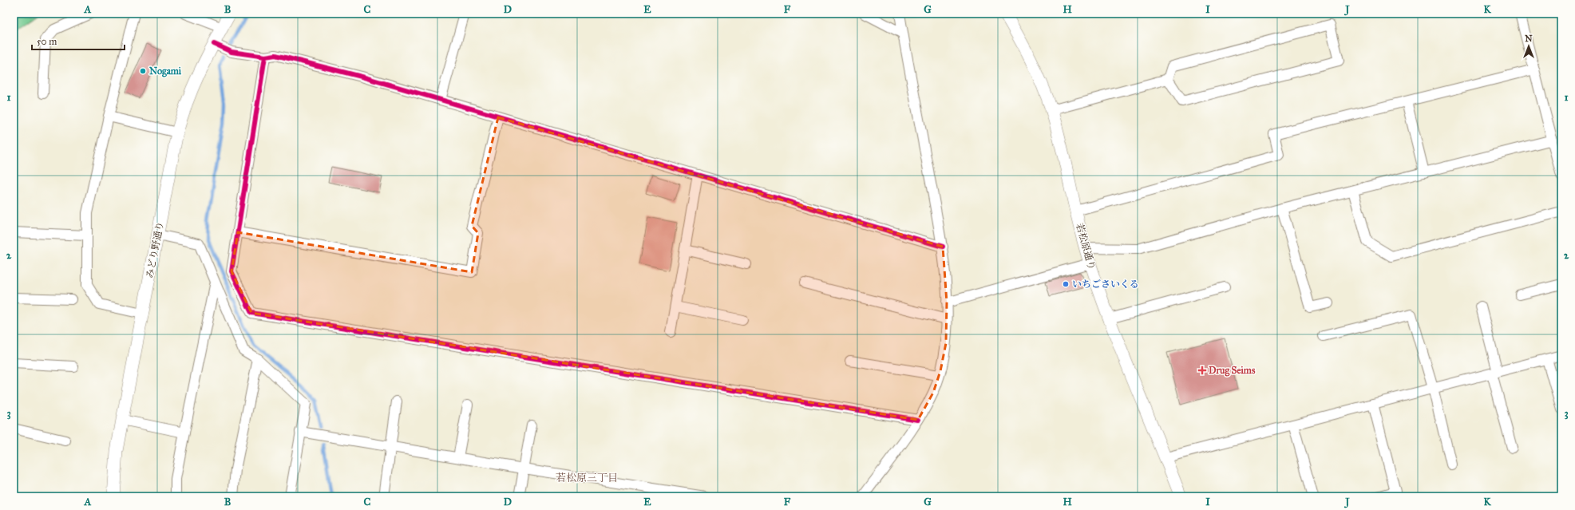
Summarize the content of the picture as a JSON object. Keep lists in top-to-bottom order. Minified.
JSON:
{"streets":{"street":["若松原通り","みどり野通り"]},"districts":["若松原三丁目"],"places":{"other":["Nogami","いちごさいくる"],"health":["Drug Seims"]},"scale_bar":"50 m","north":"top","grid":{"columns":["A","B","C","D","E","F","G","H","I","J","K"],"rows":["1","2","3"]}}
